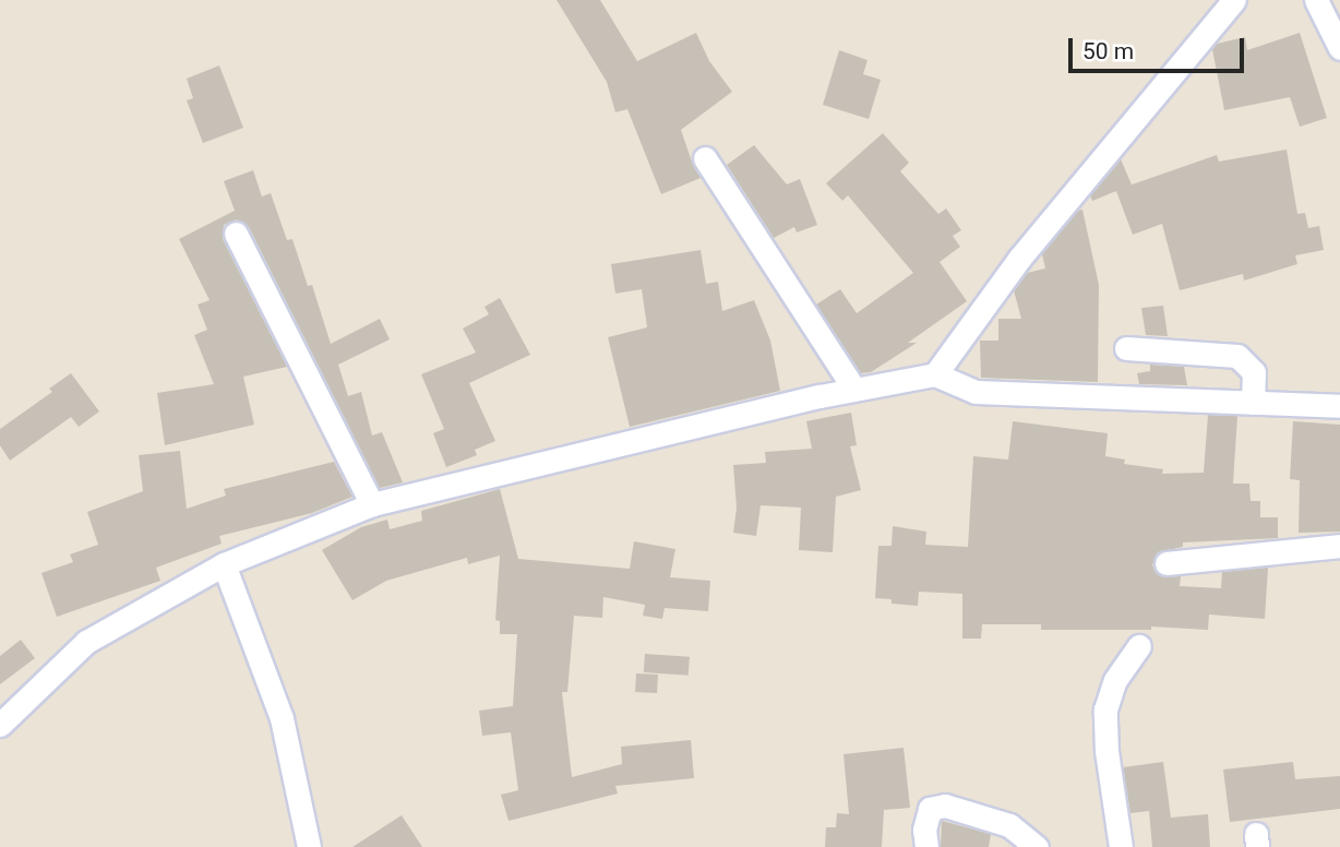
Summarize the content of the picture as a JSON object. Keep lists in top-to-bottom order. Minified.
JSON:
{"scale_bar":"50 m"}
